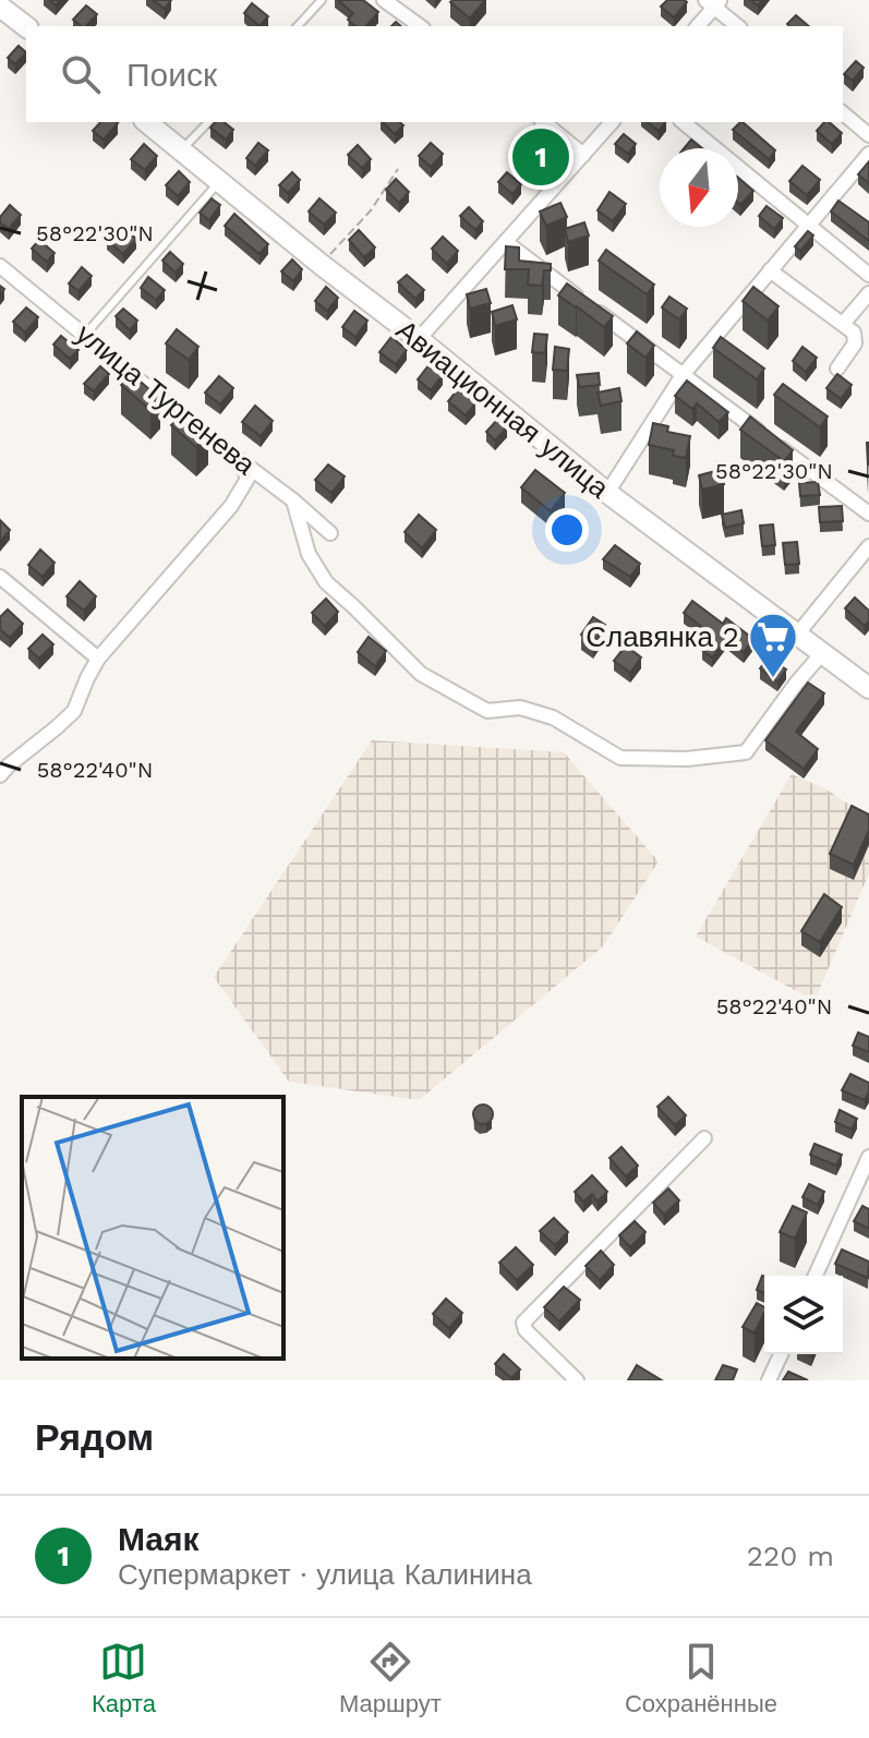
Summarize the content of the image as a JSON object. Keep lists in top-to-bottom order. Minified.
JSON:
{"streets":{"main road":["Авиационная улица"],"street":["улица Тургенева"]},"places":{"supermarket":["Славянка 2"]},"north":"bottom","page":{"search":"Поиск","pins":"1","heading":"Рядом","list":[{"mark":"1","name":"Маяк","note":"Супермаркет · улица Калинина","value":"220 m"}],"nav":["Карта","Маршрут","Сохранённые"]},"coordinates":["58°22'30\"N","58°22'40\"N"]}
